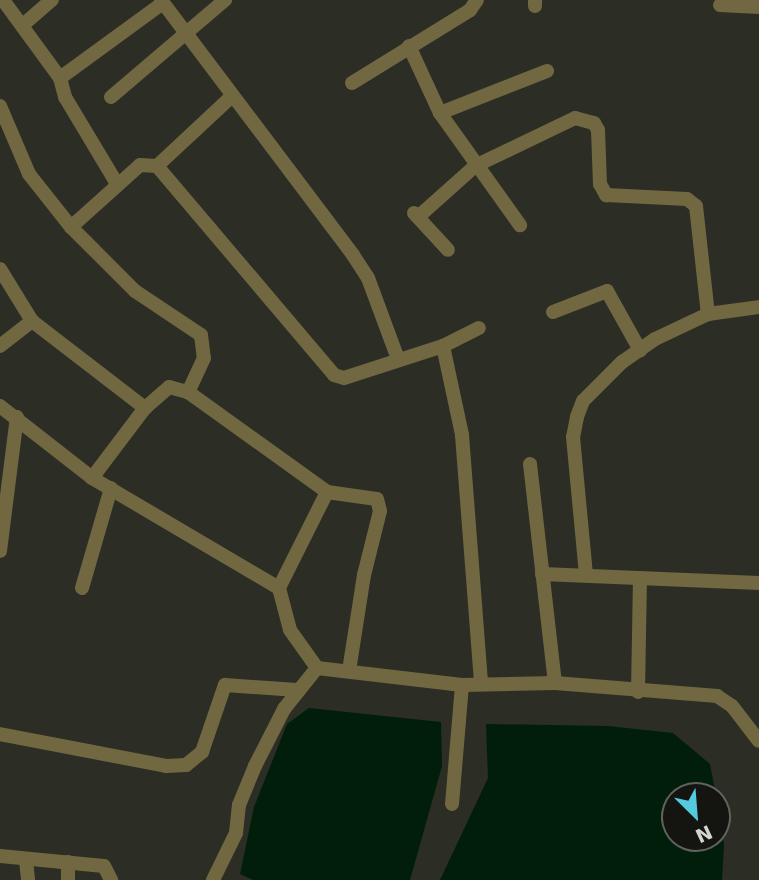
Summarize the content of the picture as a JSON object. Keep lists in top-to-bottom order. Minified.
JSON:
{"north":"bottom right"}
